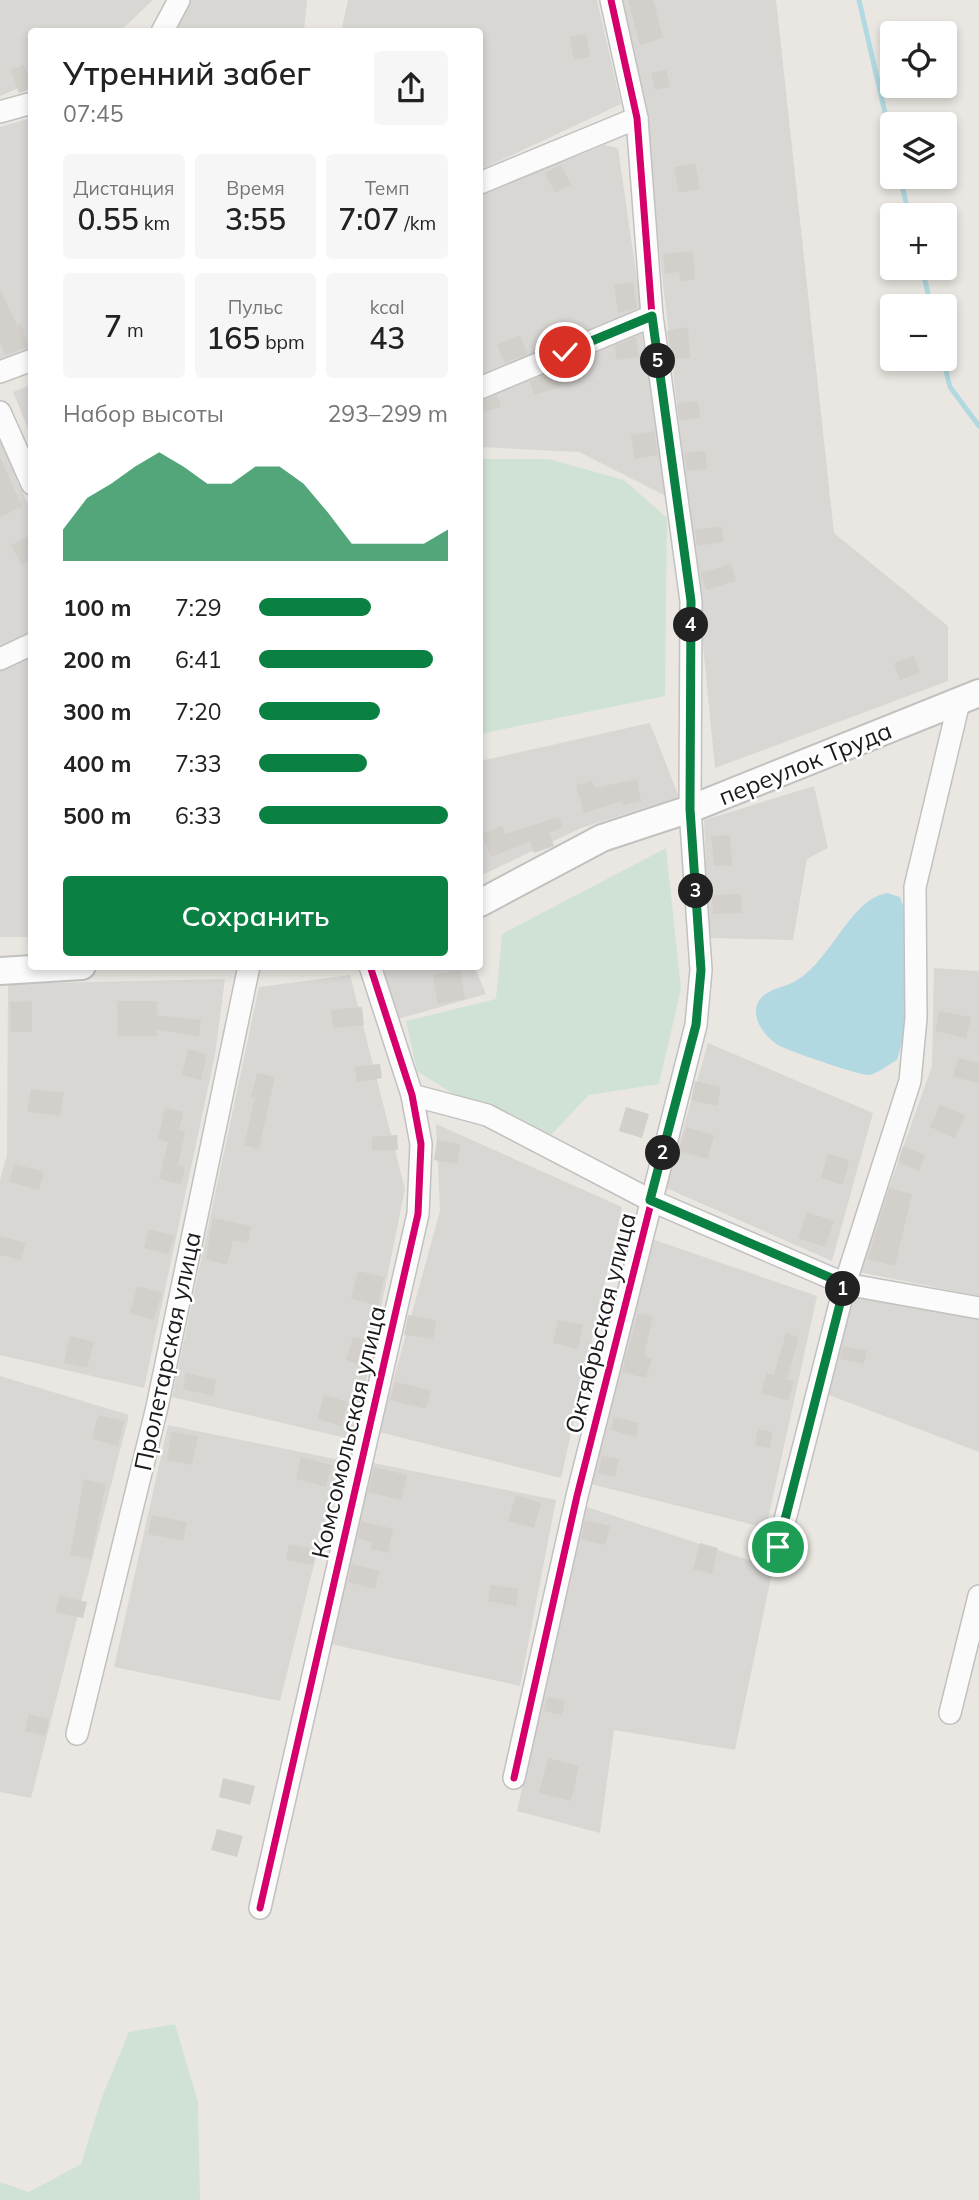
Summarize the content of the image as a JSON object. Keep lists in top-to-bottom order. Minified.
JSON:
{"streets":{"street":["переулок Труда","Октябрьская улица","Пролетарская улица","Комсомольская улица"]},"crossings":[["переулок Труда","Октябрьская улица"]],"page":{"map_buttons":["+","−"],"heading":["Утренний забег","07:45"],"stats":[["Дистанция","0.55 km"],["Время","3:55"],["Темп","7:07 /km"],["7 m"],["Пульс","165 bpm"],["kcal","43"]],"pins":["5","4","3","2","1"],"chart":["Набор высоты","293–299 m"],"list":[{"name":"100 m","note":"7:29"},{"name":"200 m","note":"6:41"},{"name":"300 m","note":"7:20"},{"name":"400 m","note":"7:33"},{"name":"500 m","note":"6:33"}],"buttons":"Сохранить"}}
